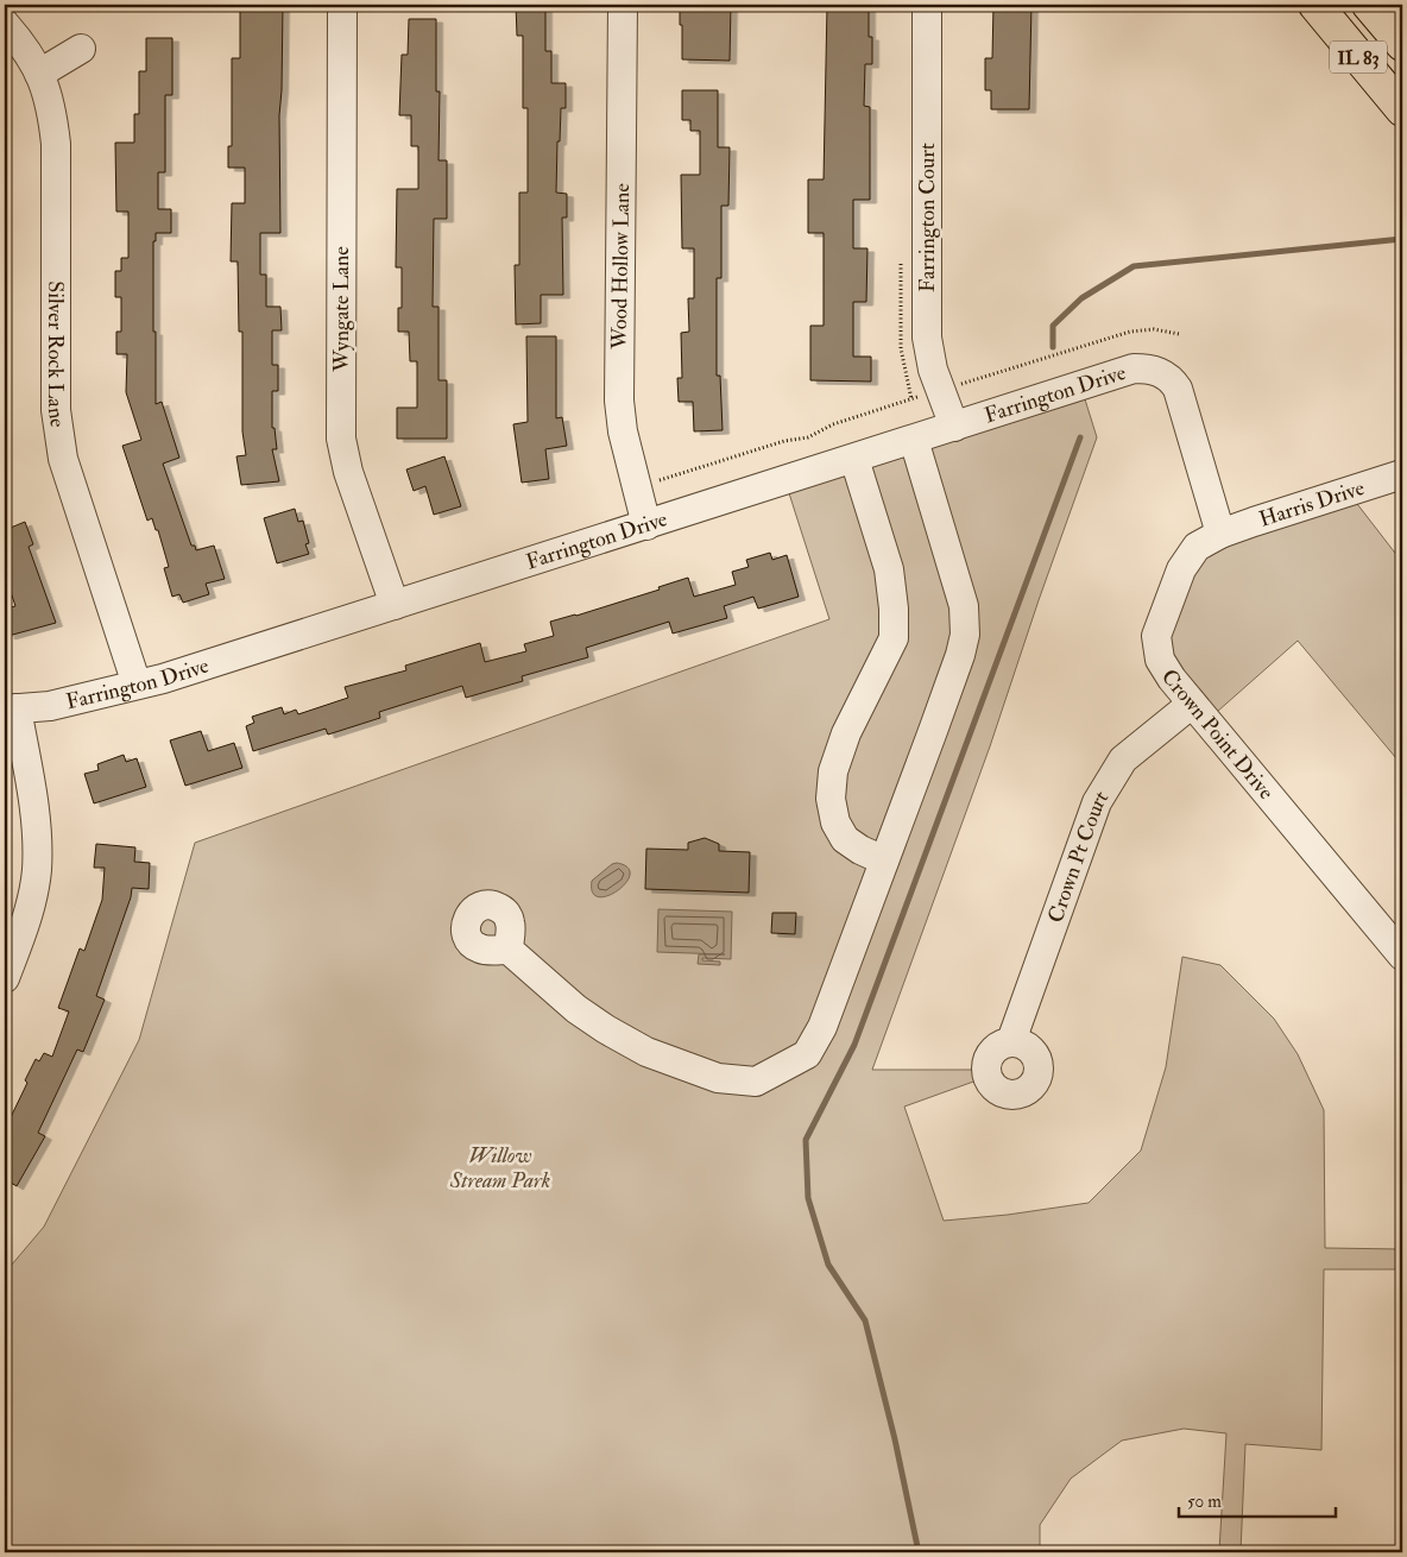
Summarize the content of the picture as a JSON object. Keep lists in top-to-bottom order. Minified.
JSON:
{"streets":{"main road":["IL 83"],"street":["Farrington Court","Wood Hollow Lane","Wyngate Lane","Silver Rock Lane","Farrington Drive","Harris Drive","Crown Point Drive","Crown Pt Court"]},"crossings":[["Farrington Court","Farrington Drive"],["Wood Hollow Lane","Farrington Drive"],["Wyngate Lane","Farrington Drive"],["Silver Rock Lane","Farrington Drive"],["Farrington Drive","Harris Drive"],["Farrington Drive","Crown Point Drive"],["Harris Drive","Crown Point Drive"],["Crown Point Drive","Crown Pt Court"]],"parks":["Willow Stream Park"],"scale_bar":"50 m"}
